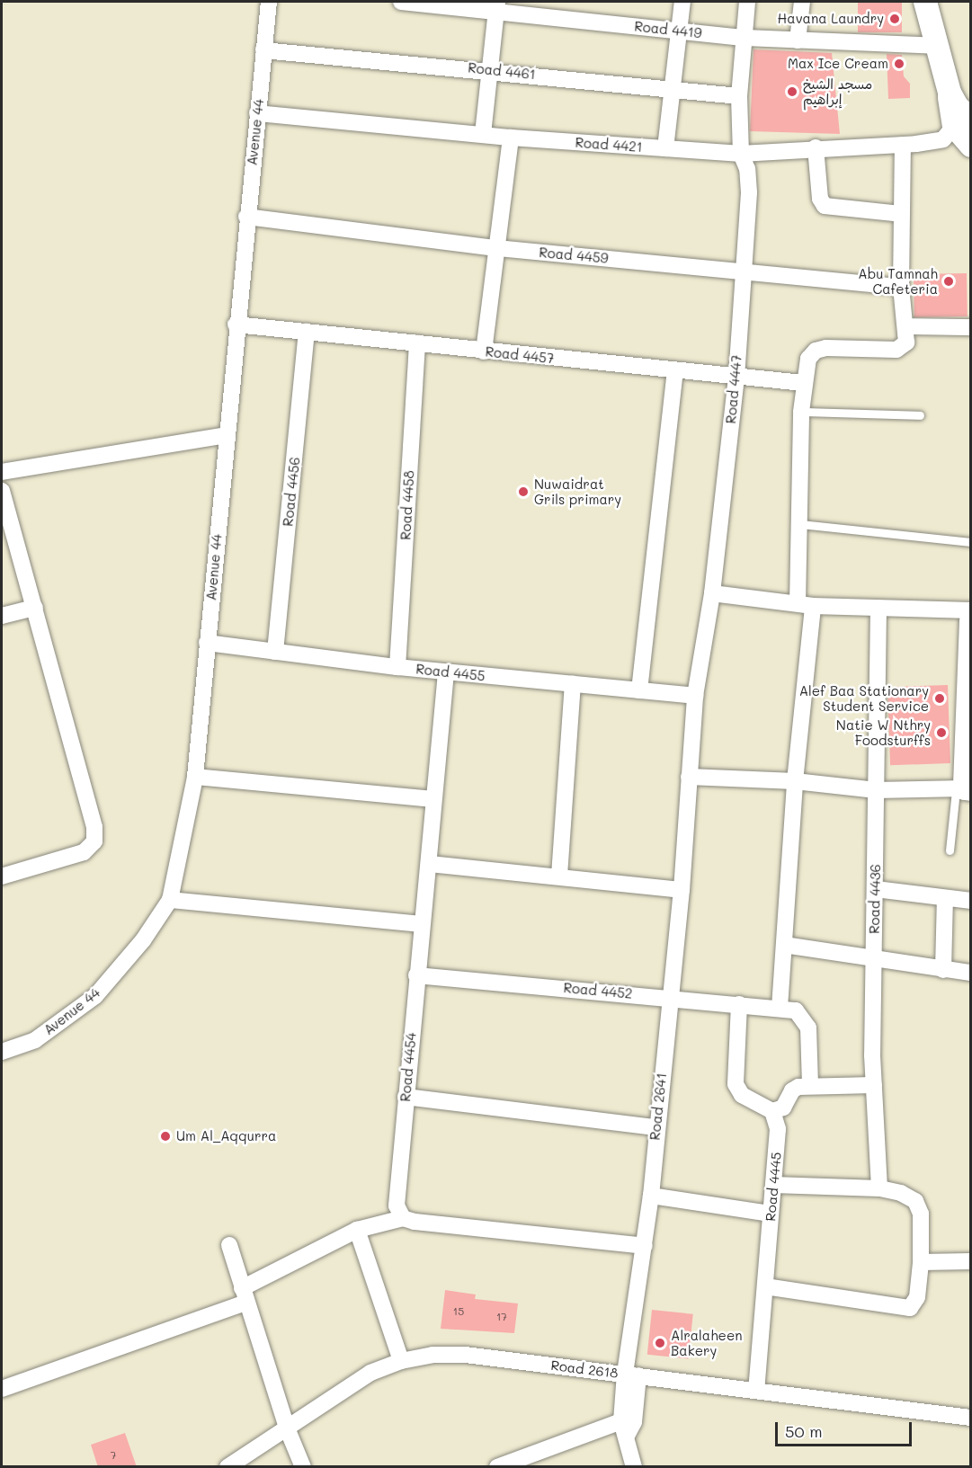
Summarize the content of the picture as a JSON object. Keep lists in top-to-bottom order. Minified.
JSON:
{"streets":{"street":["Road 4419","Road 4461","Avenue 44","Road 4421","Road 4459","Road 4457","Road 4447","Road 4456","Road 4458","Road 4455","Road 4436","Road 4452","Road 4454","Road 2641","Road 4445","Road 2618"]},"crossings":[["Road 4419","Road 4447"],["Road 4461","Avenue 44"],["Road 4461","Road 4447"],["Avenue 44","Road 4421"],["Avenue 44","Road 4459"],["Avenue 44","Road 4457"],["Avenue 44","Road 4455"],["Road 4421","Road 4447"],["Road 4459","Road 4447"],["Road 4457","Road 4447"],["Road 4457","Road 4456"],["Road 4457","Road 4458"],["Road 4447","Road 4455"],["Road 4447","Road 2641"],["Road 4456","Road 4455"],["Road 4458","Road 4455"],["Road 4455","Road 4454"],["Road 4452","Road 4454"],["Road 4452","Road 2641"],["Road 2641","Road 2618"],["Road 4445","Road 2618"]],"places":["Havana Laundry","Max Ice Cream","مسجد الشيخ إبراهيم","Abu Tamnah Cafeteria","Nuwaidrat Grils primary","Alef Baa Stationary Student Service","Natie W Nthry Foodsturffs","Um Al_Aqqurra","Alralaheen Bakery"],"house_numbers":["15","17","7"],"scale_bar":"50 m"}
